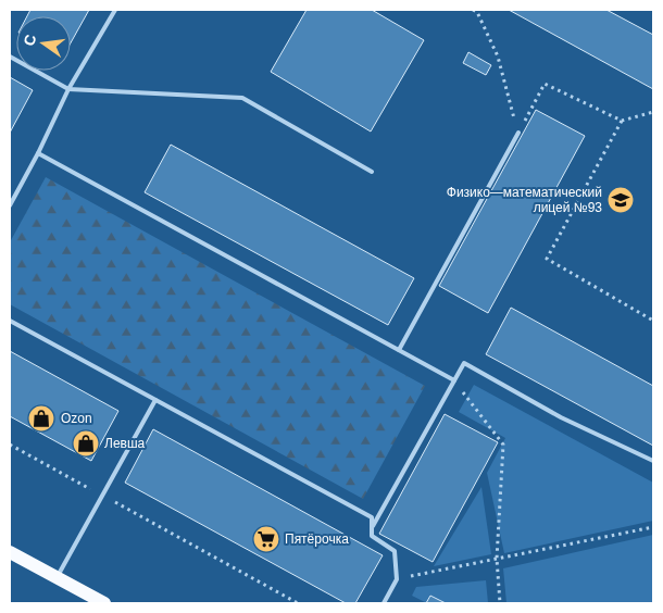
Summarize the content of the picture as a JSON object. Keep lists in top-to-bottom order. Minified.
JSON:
{"places":{"school or university":["Физико—математический лицей №93"],"shop":["Ozon","Левша"],"supermarket":["Пятёрочка"]},"north":"left"}
